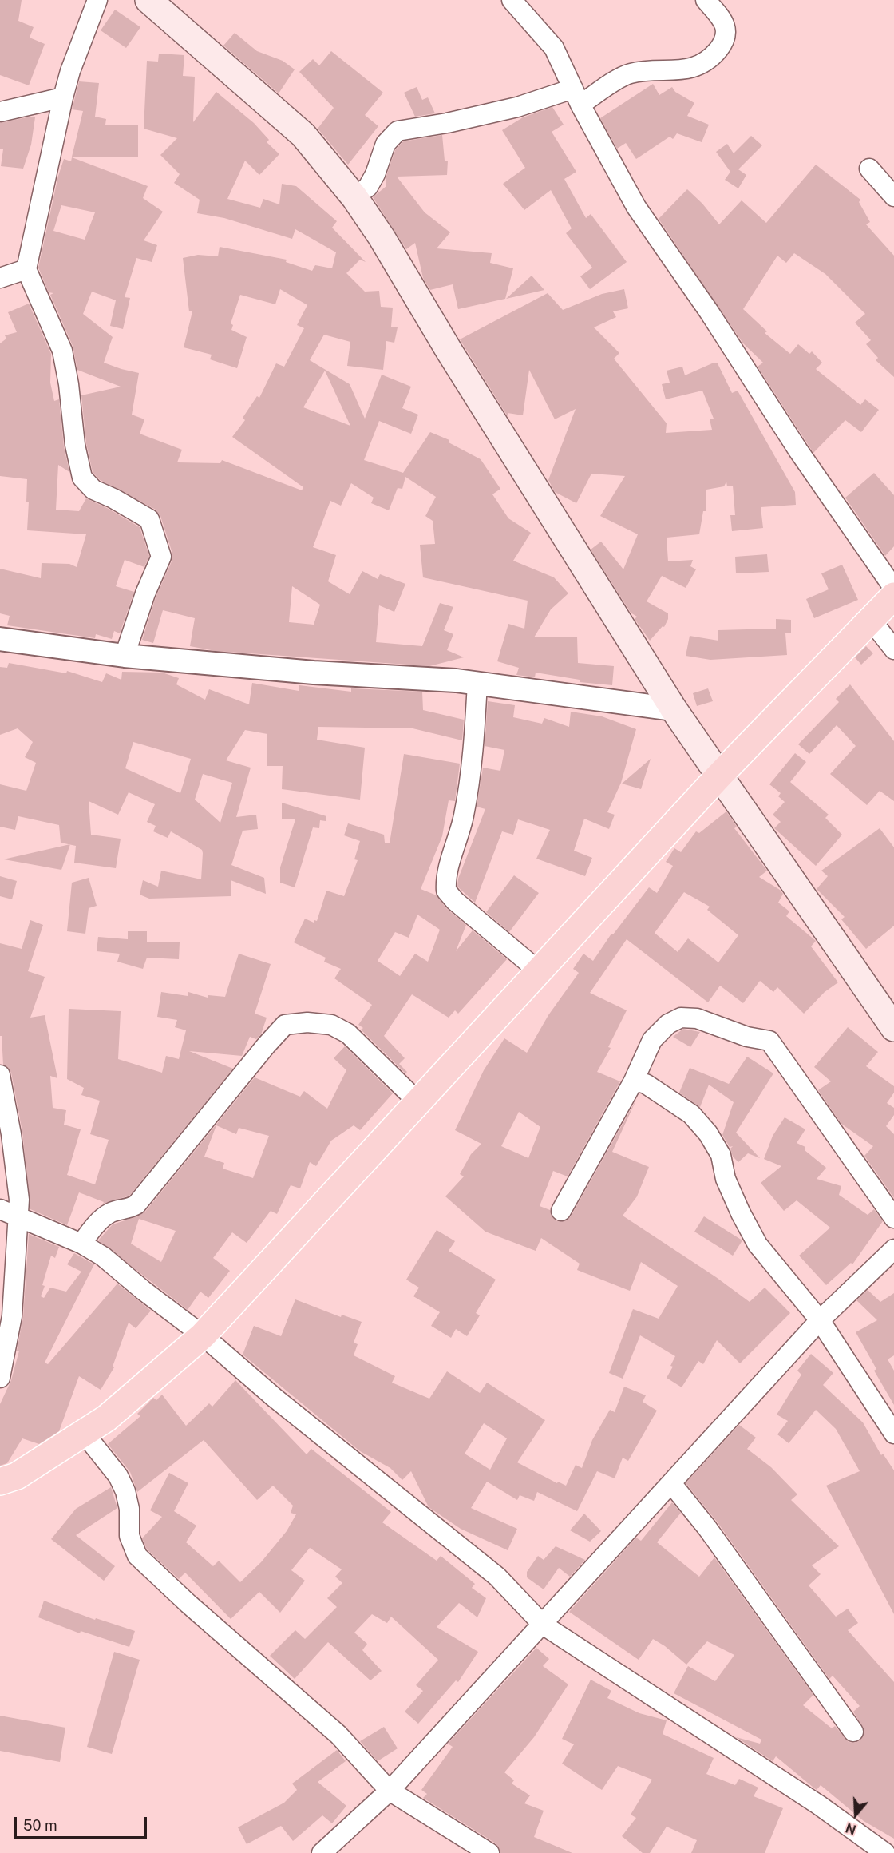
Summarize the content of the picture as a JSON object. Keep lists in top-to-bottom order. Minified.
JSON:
{"scale_bar":"50 m","north":"bottom"}
